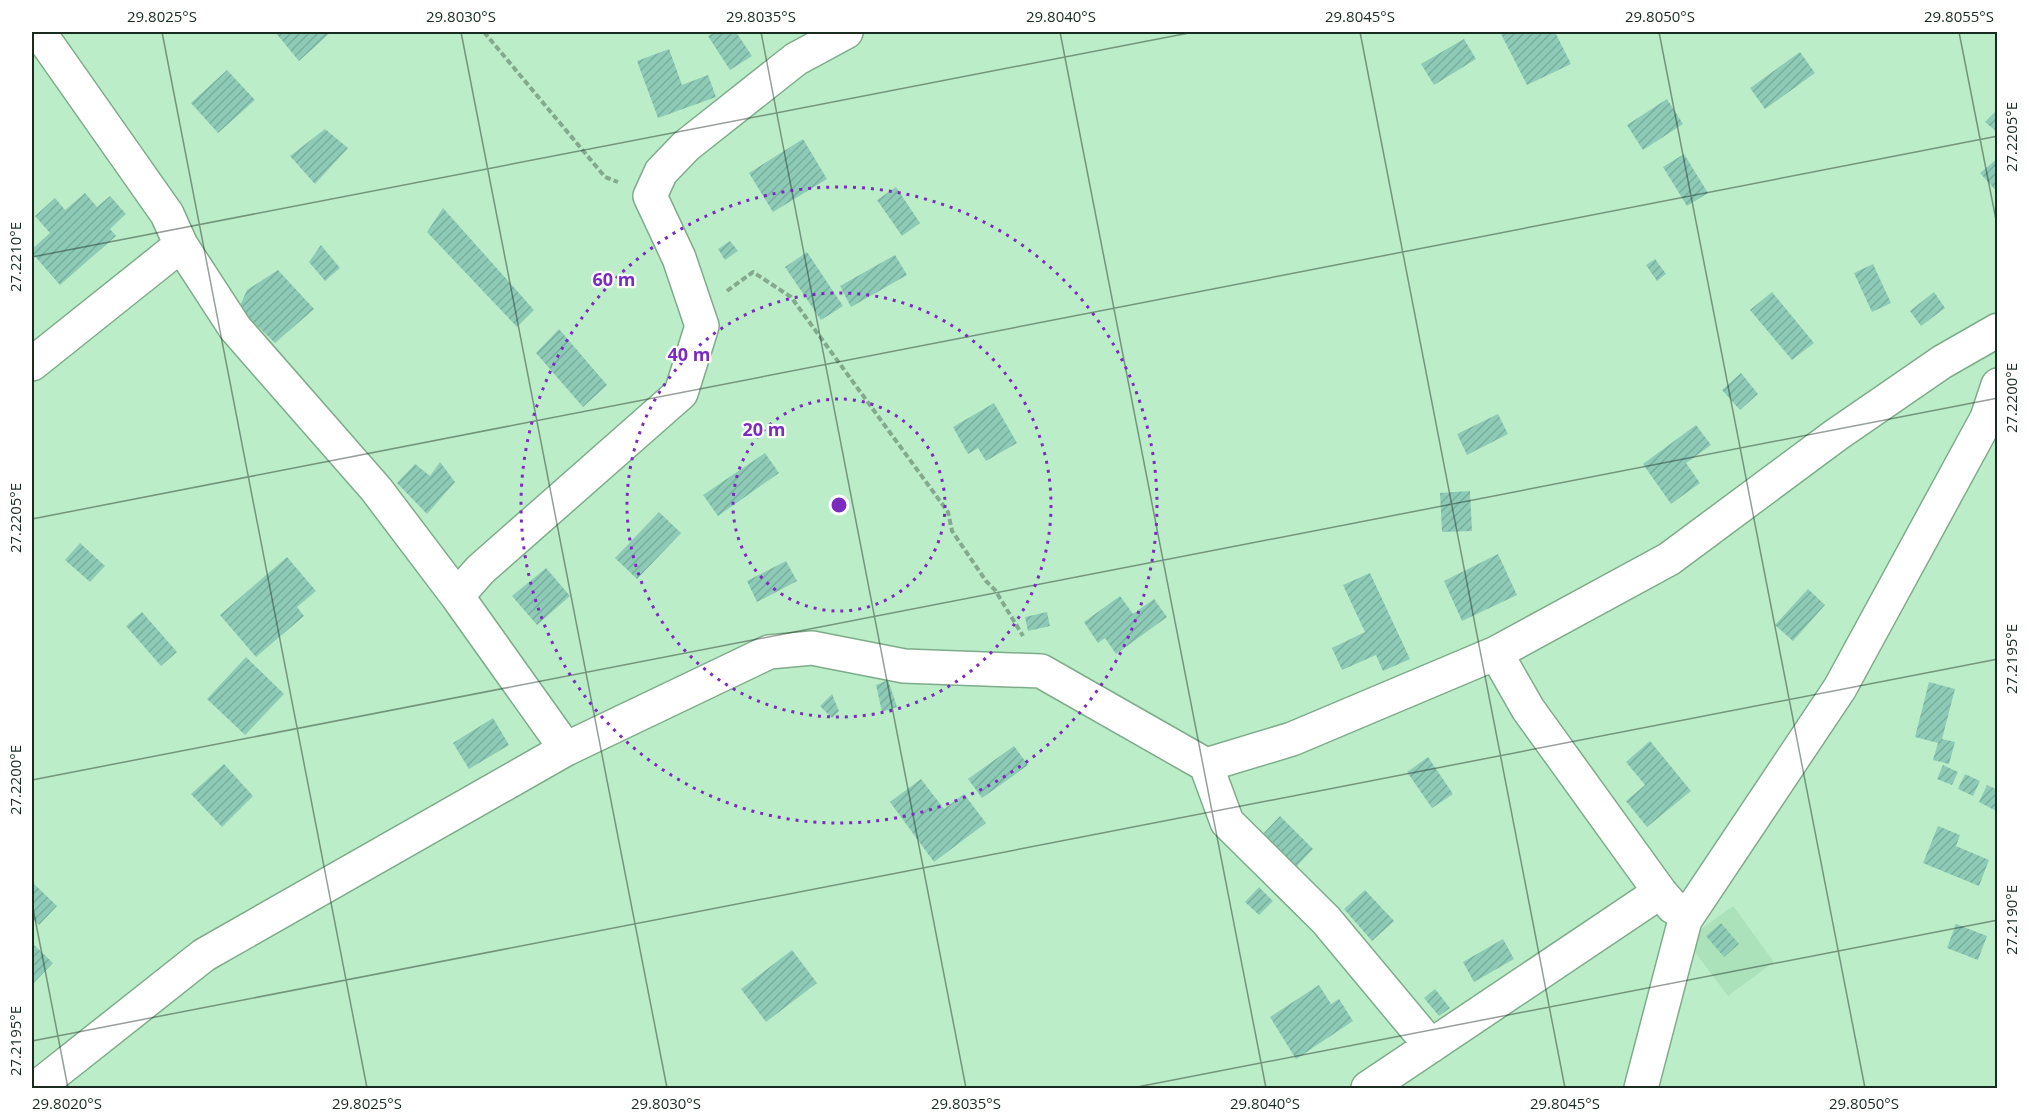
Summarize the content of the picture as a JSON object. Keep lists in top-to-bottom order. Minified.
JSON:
{"coordinates":["29.8025°S","29.8030°S","29.8035°S","29.8040°S","29.8045°S","29.8050°S","29.8055°S","27.2205°E","27.2210°E","27.2200°E","27.2195°E","27.2190°E","29.8020°S"],"rings":["60 m","40 m","20 m"]}
